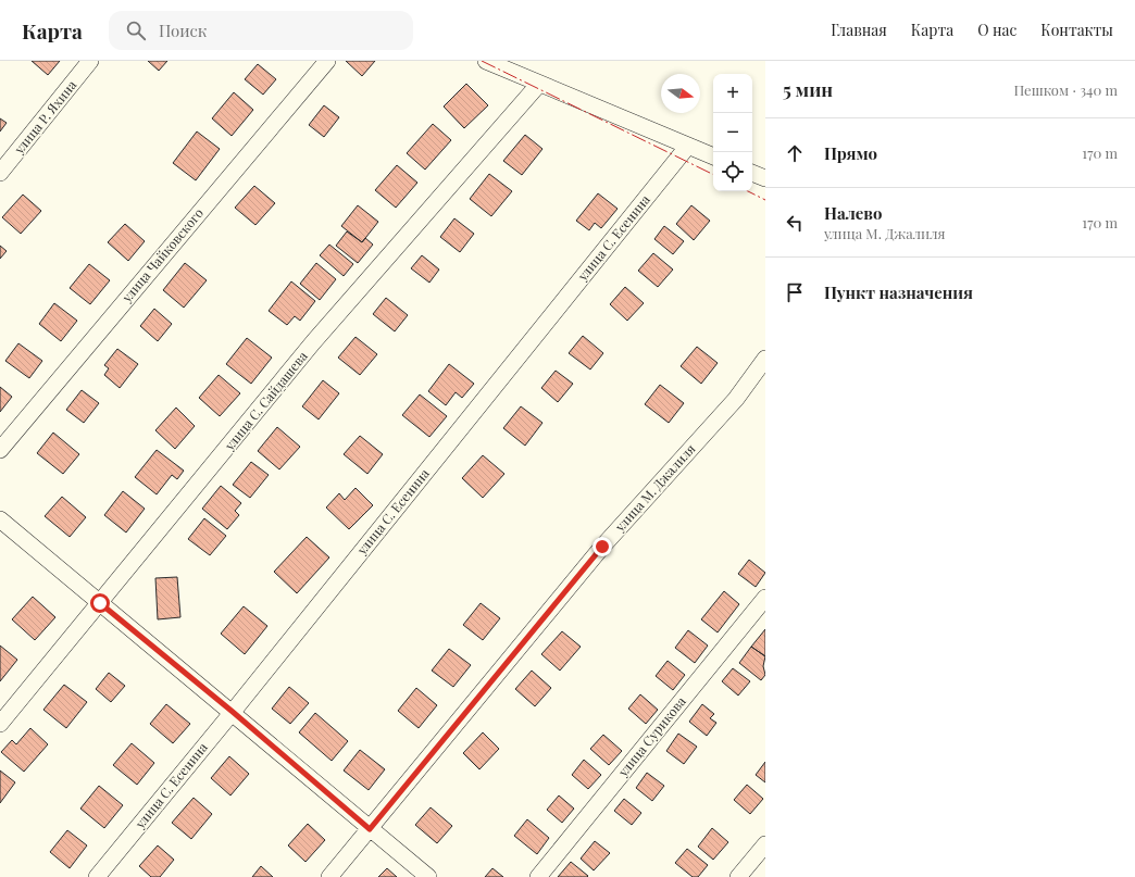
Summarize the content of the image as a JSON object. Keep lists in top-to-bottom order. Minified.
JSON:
{"streets":{"street":["улица Р. Яхина","улица С. Есенина","улица Чайковского","улица С. Сайдашева","улица М. Джалиля","улица Сурикова"]},"north":"right","page":{"header":"Карта","search":"Поиск","nav":["Главная","Карта","О нас","Контакты"],"heading":["5 мин","Пешком · 340 m"],"map_buttons":["+","−"],"list":[["Прямо","170 m"],["Налево","улица М. Джалиля","170 m"],"Пункт назначения"]}}
